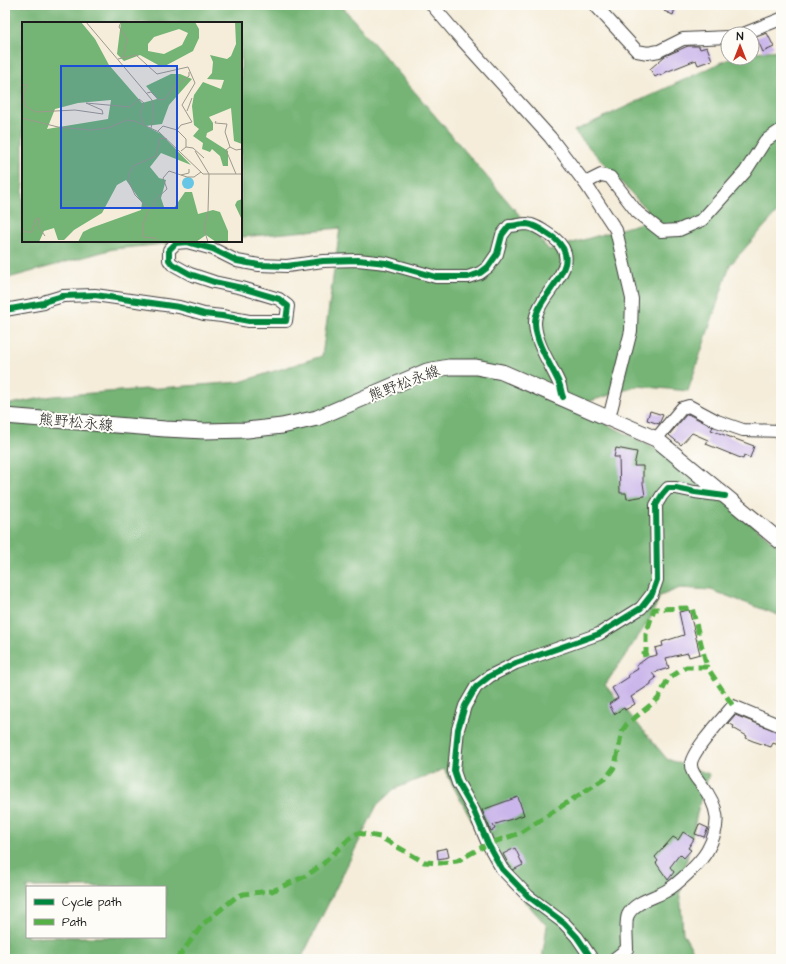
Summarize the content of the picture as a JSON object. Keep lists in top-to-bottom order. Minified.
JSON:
{"streets":{"main road":["熊野松永線"]},"legend":["Cycle path","Path"],"north":"top"}
